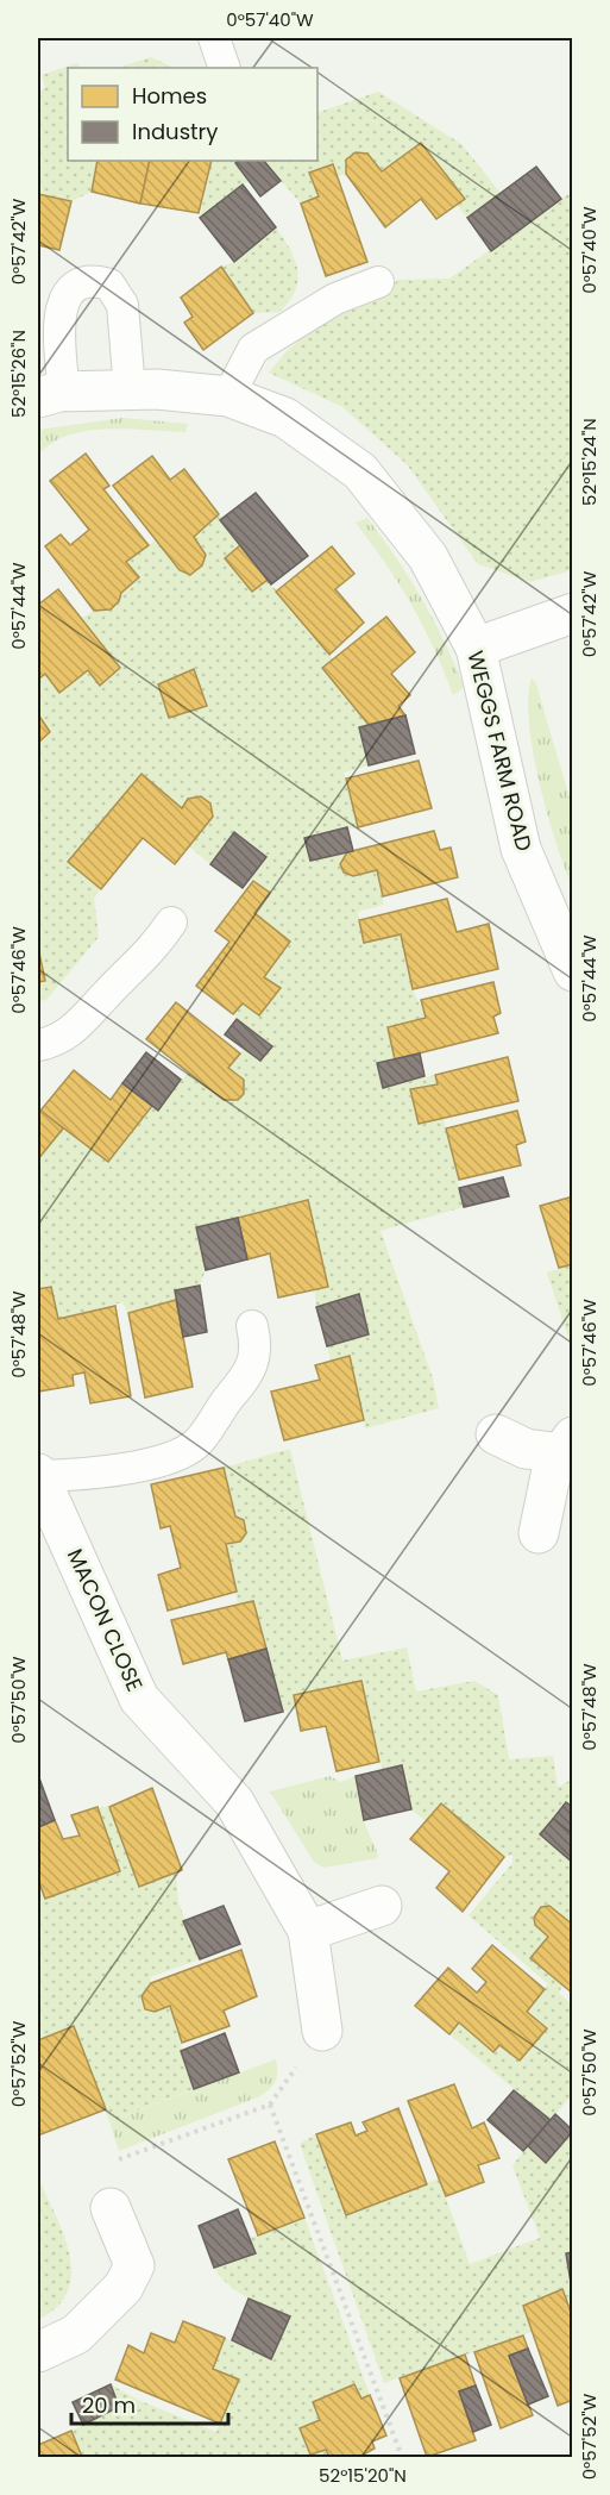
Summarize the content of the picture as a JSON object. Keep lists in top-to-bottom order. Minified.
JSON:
{"streets":{"street":["WEGGS FARM ROAD","MACON CLOSE"]},"legend":["Homes","Industry"],"scale_bar":"20 m","coordinates":["0°57'40\"W","0°57'42\"W","52°15'26\"N","52°15'24\"N","0°57'44\"W","0°57'46\"W","0°57'48\"W","0°57'50\"W","0°57'52\"W","52°15'20\"N"]}
